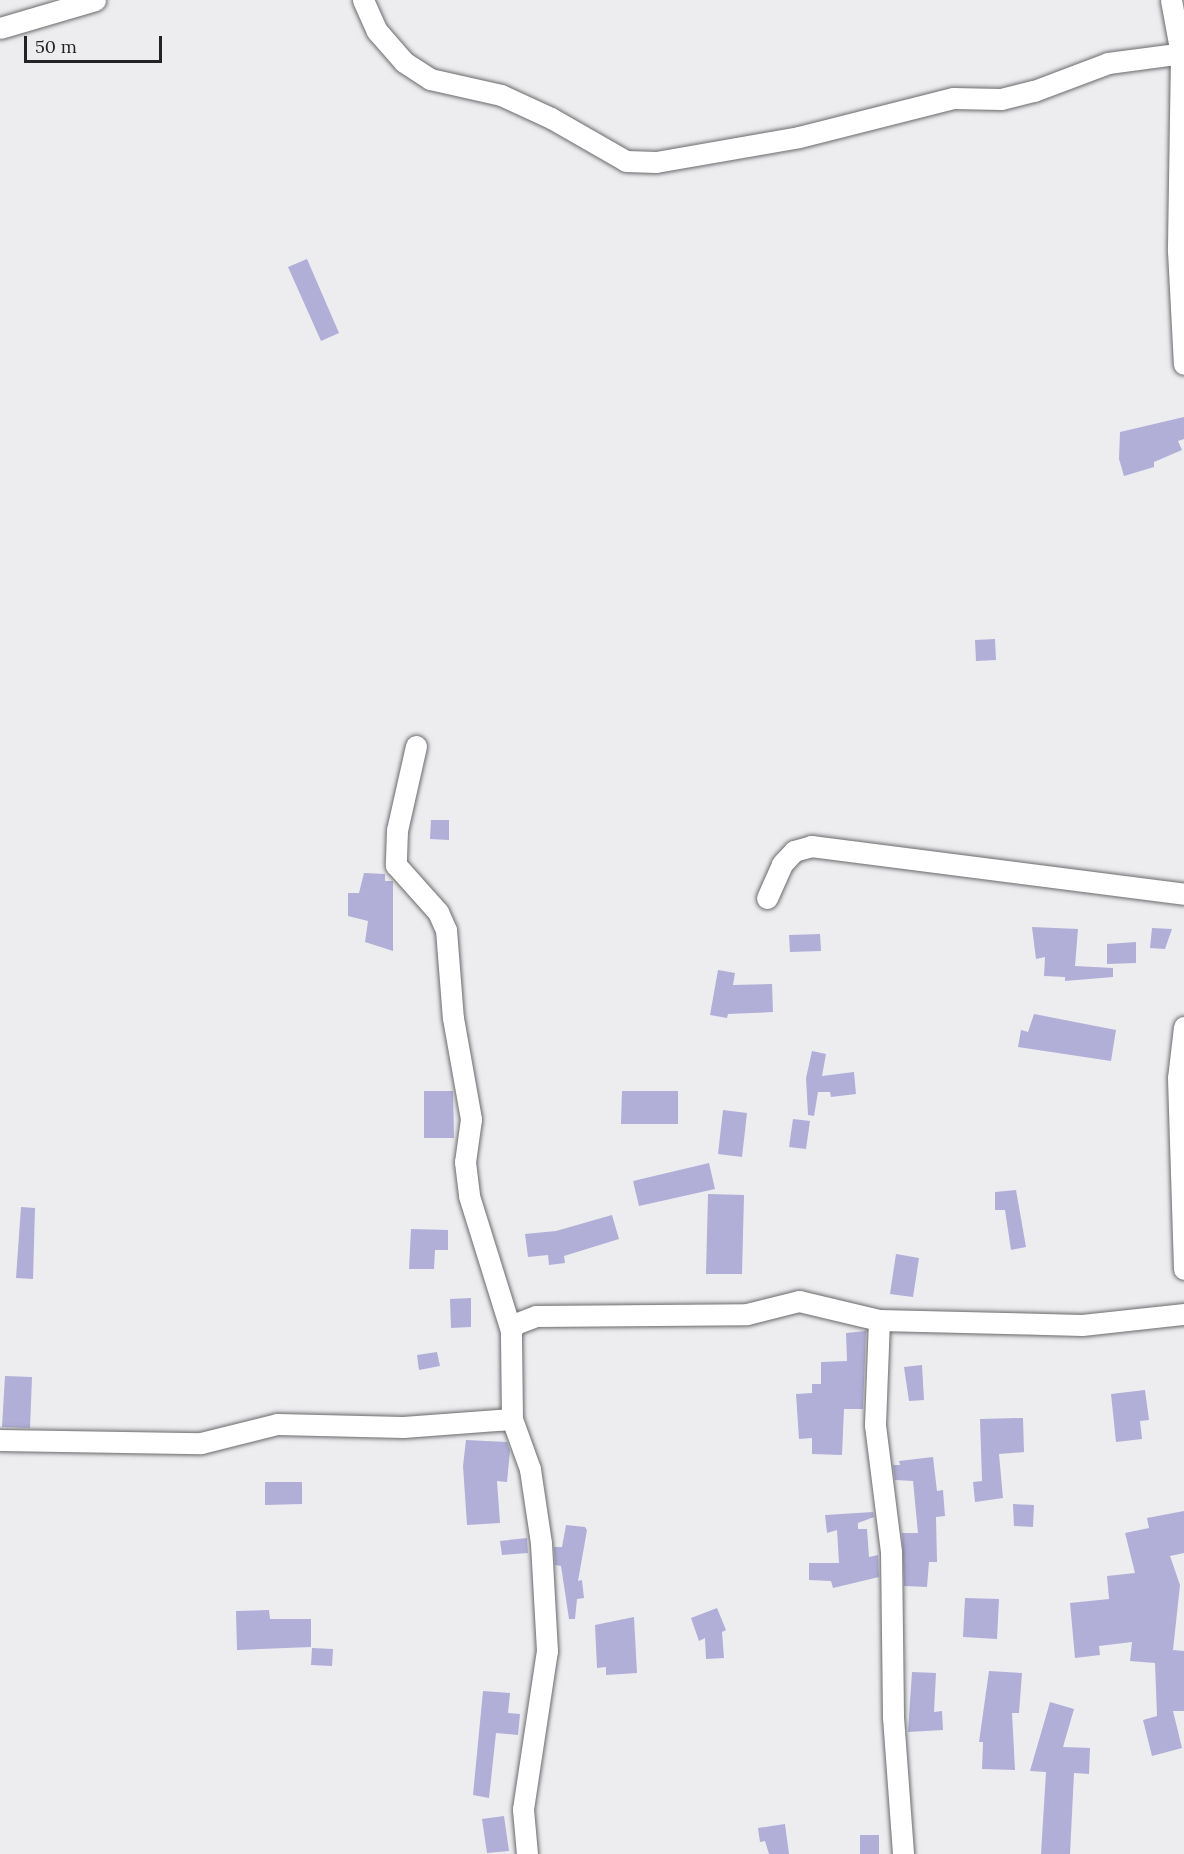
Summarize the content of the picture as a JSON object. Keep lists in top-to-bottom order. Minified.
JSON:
{"scale_bar":"50 m"}
